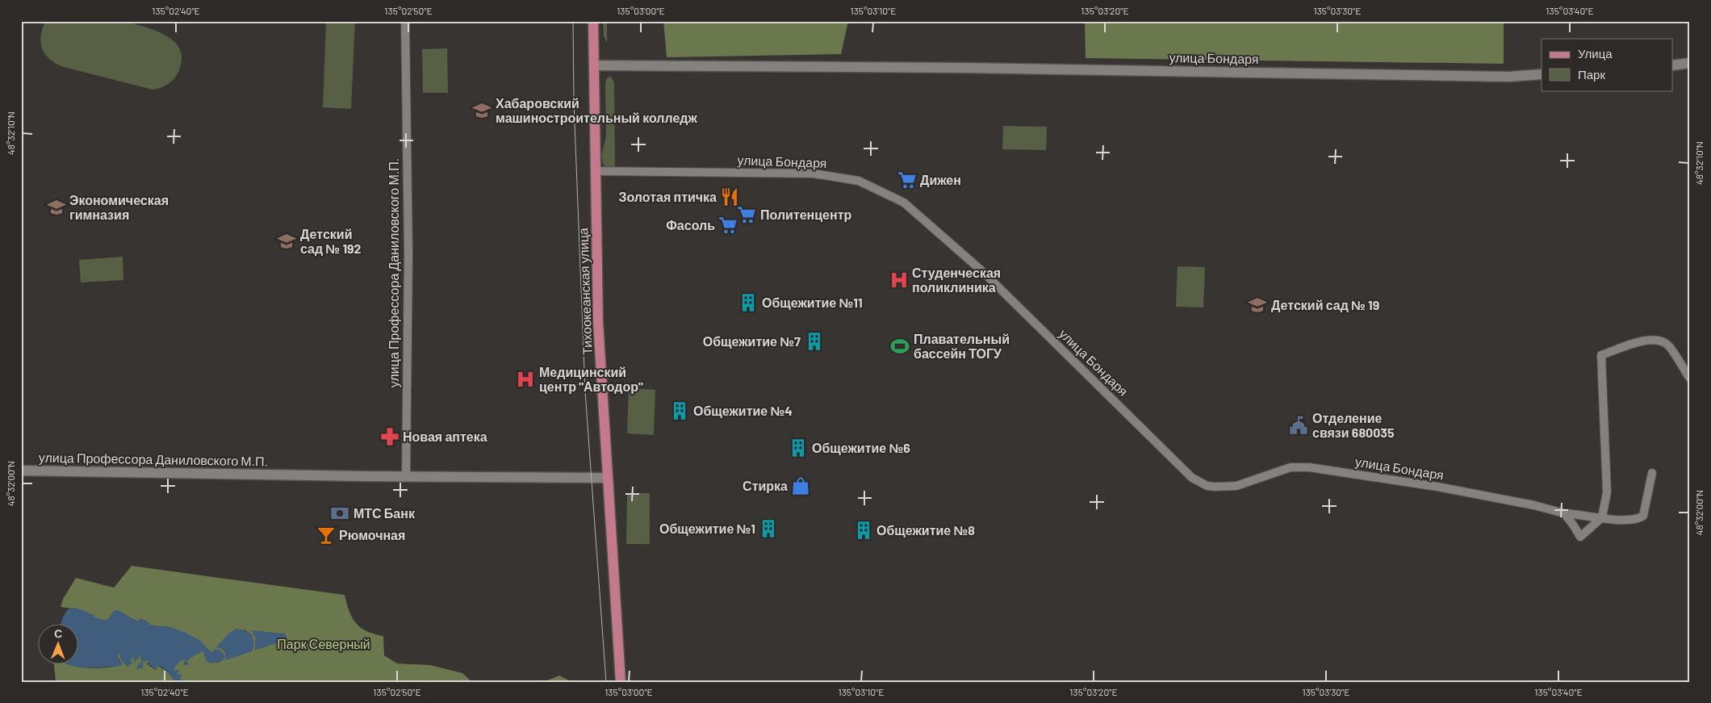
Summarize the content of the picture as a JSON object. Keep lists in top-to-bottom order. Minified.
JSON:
{"streets":{"main road":["улица Бондаря","улица Профессора Даниловского М.П.","Тихоокеанская улица"]},"crossings":[["улица Бондаря","Тихоокеанская улица"],["улица Профессора Даниловского М.П.","Тихоокеанская улица"]],"parks":["Парк Северный"],"places":{"school or university":["Хабаровский машиностроительный колледж","Экономическая гимназия","Детский сад № 192","Детский сад № 19"],"supermarket":["Дижен","Политенцентр","Фасоль"],"restaurant":["Золотая птичка"],"hospital":["Студенческая поликлиника","Медицинский центр \"Автодор\""],"building":["Общежитие №11","Общежитие №7","Общежитие №4","Общежитие №6","Общежитие №1","Общежитие №8"],"sports":["Плавательный бассейн ТОГУ"],"public building":["Отделение связи 680035"],"pharmacy":["Новая аптека"],"shop":["Стирка"],"bank":["МТС Банк"],"bar":["Рюмочная"]},"legend":["Улица","Парк"],"north":"top","coordinates":["135°02'40\"E","135°02'50\"E","135°03'00\"E","135°03'10\"E","135°03'20\"E","135°03'30\"E","135°03'40\"E","48°32'10\"N","48°32'00\"N"]}
